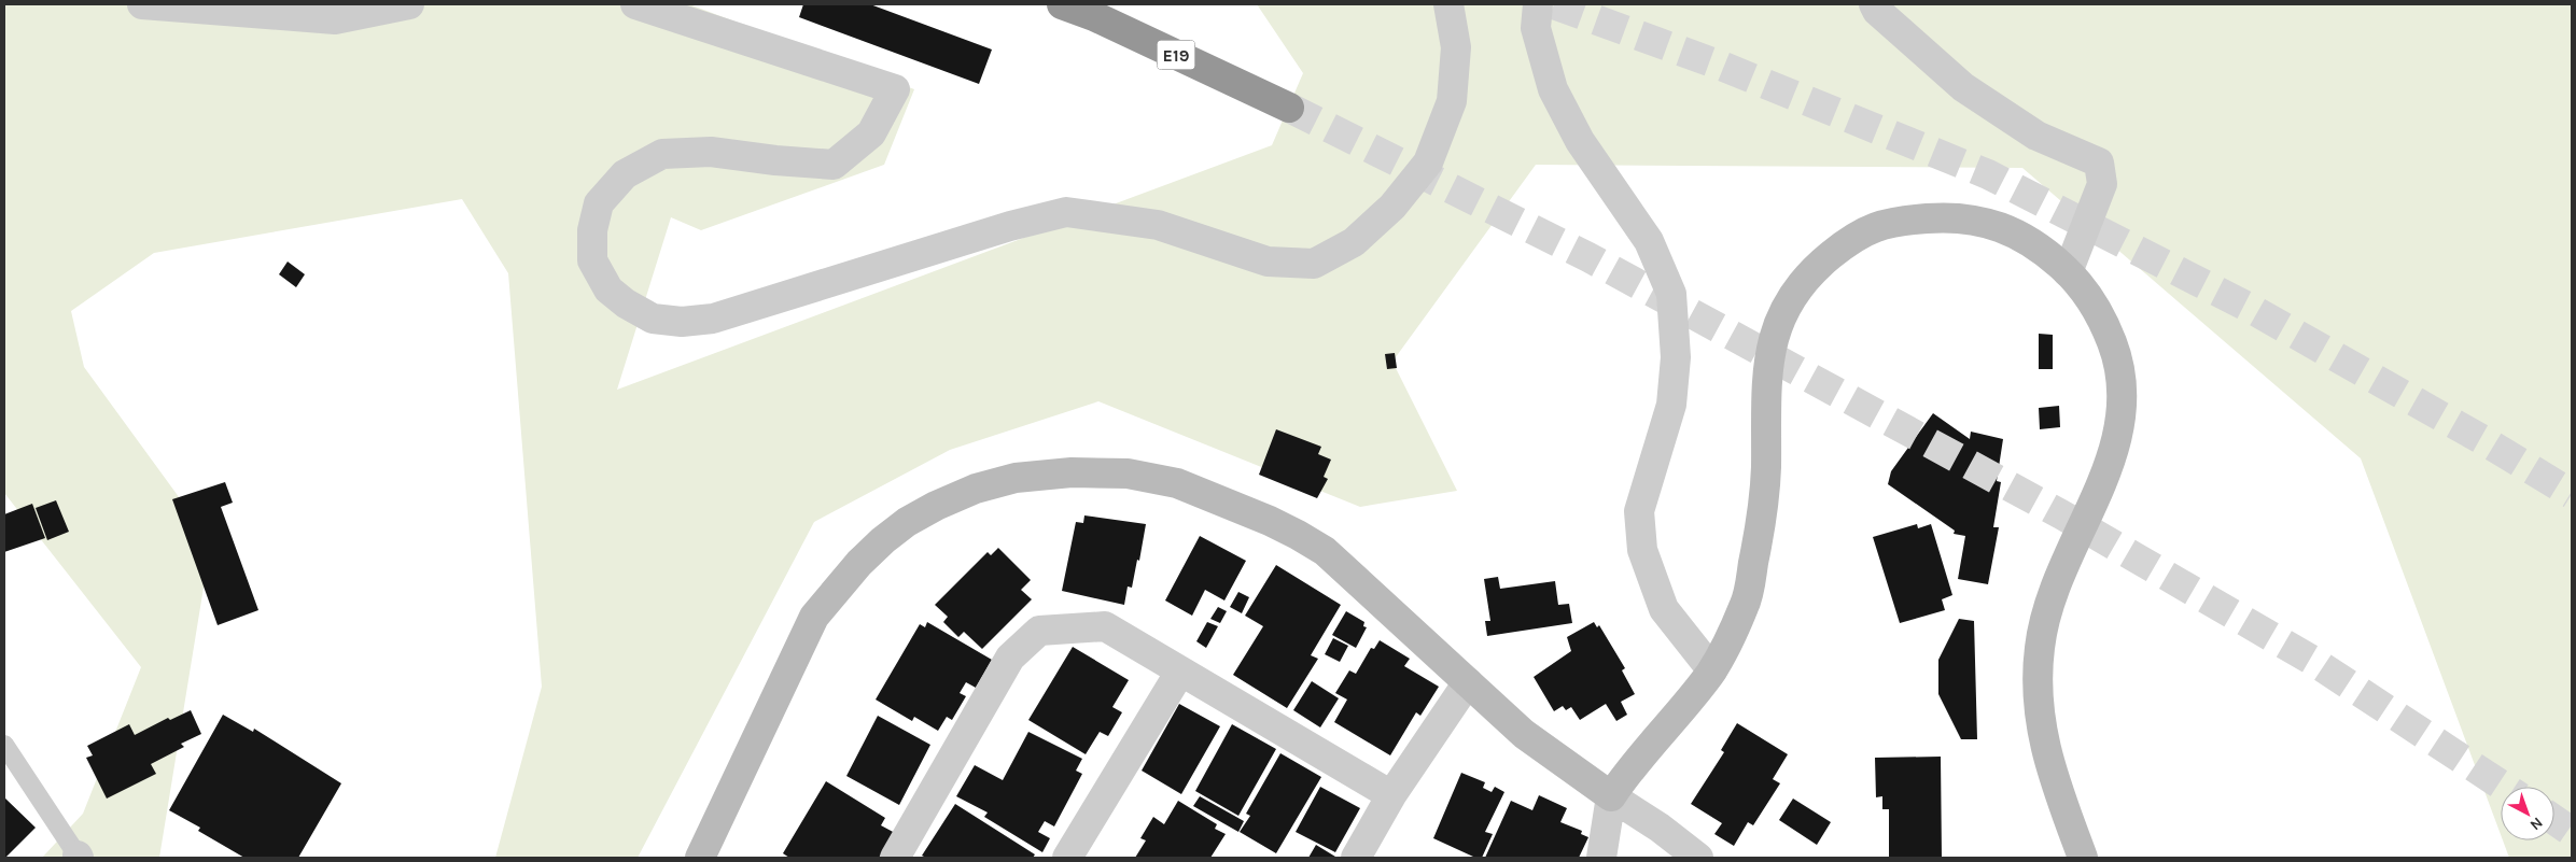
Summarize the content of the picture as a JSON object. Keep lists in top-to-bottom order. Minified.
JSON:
{"streets":{"highway":["E19"]},"north":"bottom right"}
